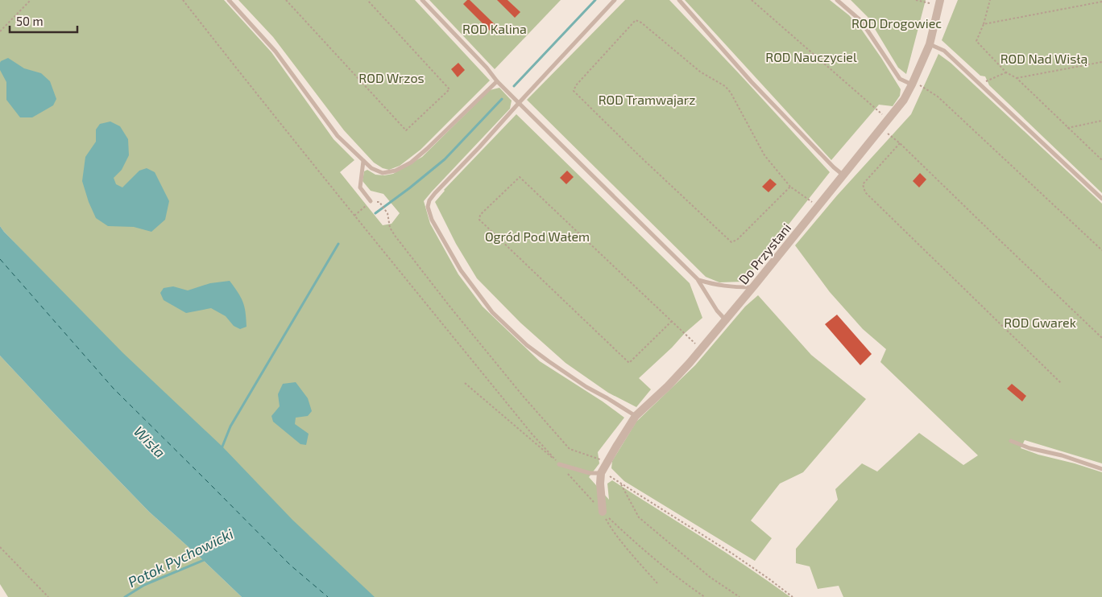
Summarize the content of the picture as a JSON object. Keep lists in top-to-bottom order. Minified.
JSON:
{"streets":{"street":["Do Przystani"]},"water":["Wisła","Potok Pychowicki"],"parks":["ROD Drogowiec","ROD Kalina","ROD Nauczyciel","ROD Nad Wisłą","ROD Wrzos","ROD Tramwajarz","Ogród Pod Wałem","ROD Gwarek"],"scale_bar":"50 m"}
